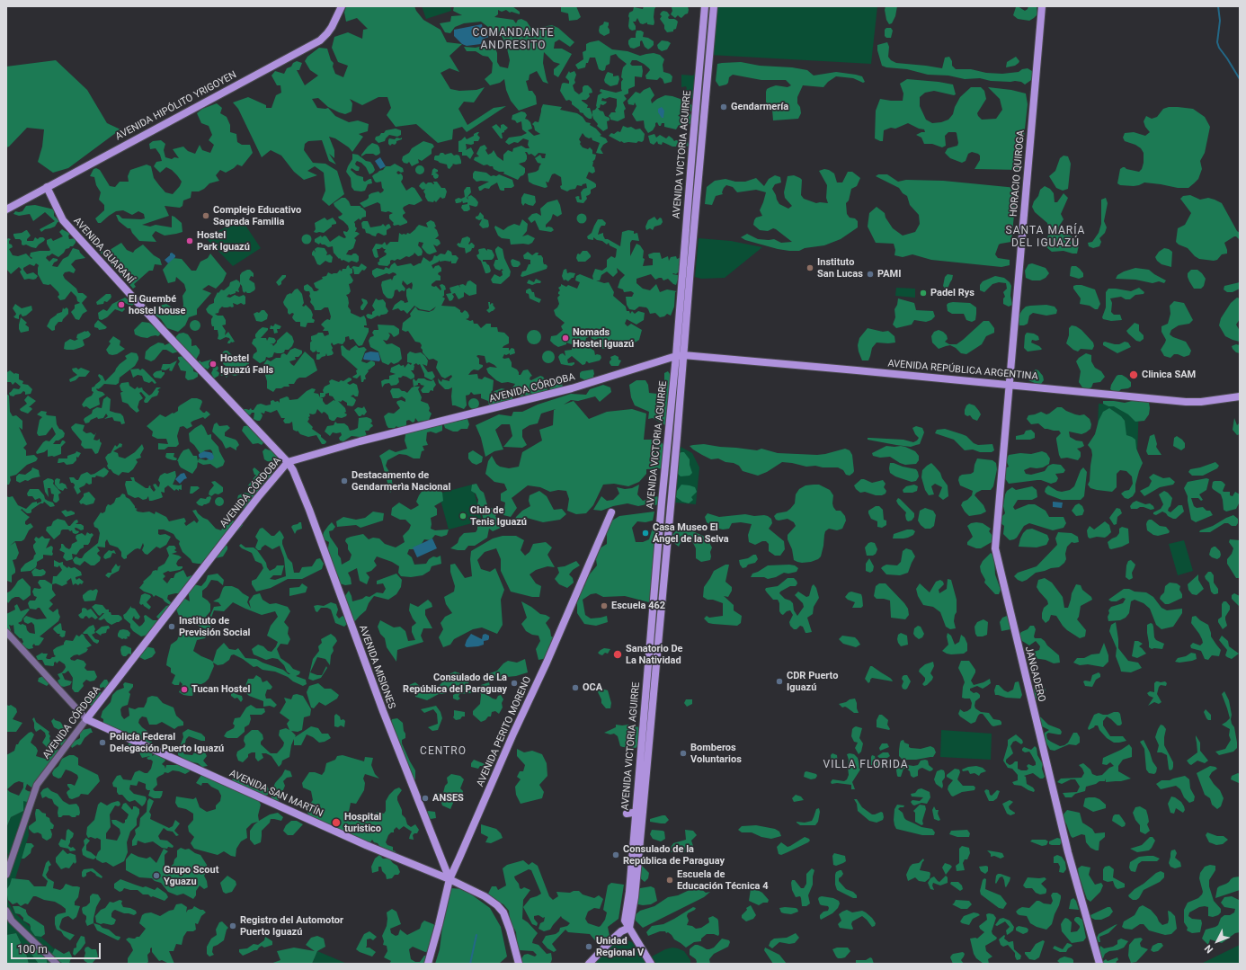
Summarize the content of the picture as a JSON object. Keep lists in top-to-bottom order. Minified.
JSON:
{"streets":{"main road":["AVENIDA HIPÓLITO YRIGOYEN","AVENIDA VICTORIA AGUIRRE","HORACIO QUIROGA","AVENIDA GUARANÍ","AVENIDA REPÚBLICA ARGENTINA","AVENIDA CÓRDOBA","AVENIDA MISIONES","JANGADERO","AVENIDA PERITO MORENO","AVENIDA SAN MARTÍN"]},"crossings":[["AVENIDA HIPÓLITO YRIGOYEN","AVENIDA GUARANÍ"],["AVENIDA VICTORIA AGUIRRE","AVENIDA REPÚBLICA ARGENTINA"],["AVENIDA VICTORIA AGUIRRE","AVENIDA CÓRDOBA"],["HORACIO QUIROGA","AVENIDA REPÚBLICA ARGENTINA"],["HORACIO QUIROGA","JANGADERO"],["AVENIDA GUARANÍ","AVENIDA CÓRDOBA"],["AVENIDA GUARANÍ","AVENIDA MISIONES"],["AVENIDA REPÚBLICA ARGENTINA","AVENIDA CÓRDOBA"],["AVENIDA REPÚBLICA ARGENTINA","JANGADERO"],["AVENIDA CÓRDOBA","AVENIDA MISIONES"],["AVENIDA CÓRDOBA","AVENIDA SAN MARTÍN"],["AVENIDA MISIONES","AVENIDA PERITO MORENO"],["AVENIDA MISIONES","AVENIDA SAN MARTÍN"],["AVENIDA PERITO MORENO","AVENIDA SAN MARTÍN"]],"districts":["COMANDANTE ANDRESITO","SANTA MARÍA DEL IGUAZÚ","CENTRO","VILLA FLORIDA"],"places":["Gendarmería","Complejo Educativo Sagrada Familia","Hostel Park Iguazú","Instituto San Lucas","PAMI","Padel Rys","El Guembé hostel house","Nomads Hostel Iguazú","Hostel Iguazú Falls","Clinica SAM","Destacamento de Gendarmerìa Nacional","Club de Tenis Iguazú","Casa Museo El Ángel de la Selva","Escuela 462","Instituto de Previsión Social","Sanatorio De La Natividad","CDR Puerto Iguazú","Consulado de La República del Paraguay","OCA","Tucan Hostel","Policía Federal Delegación Puerto Iguazú","Bomberos Voluntarios","ANSES","Hospital turistico","Consulado de la República de Paraguay","Grupo Scout Yguazu","Escuela de Educación Técnica 4","Registro del Automotor Puerto Iguazú","Unidad Regional V"],"scale_bar":"100 m","north":"bottom left"}
